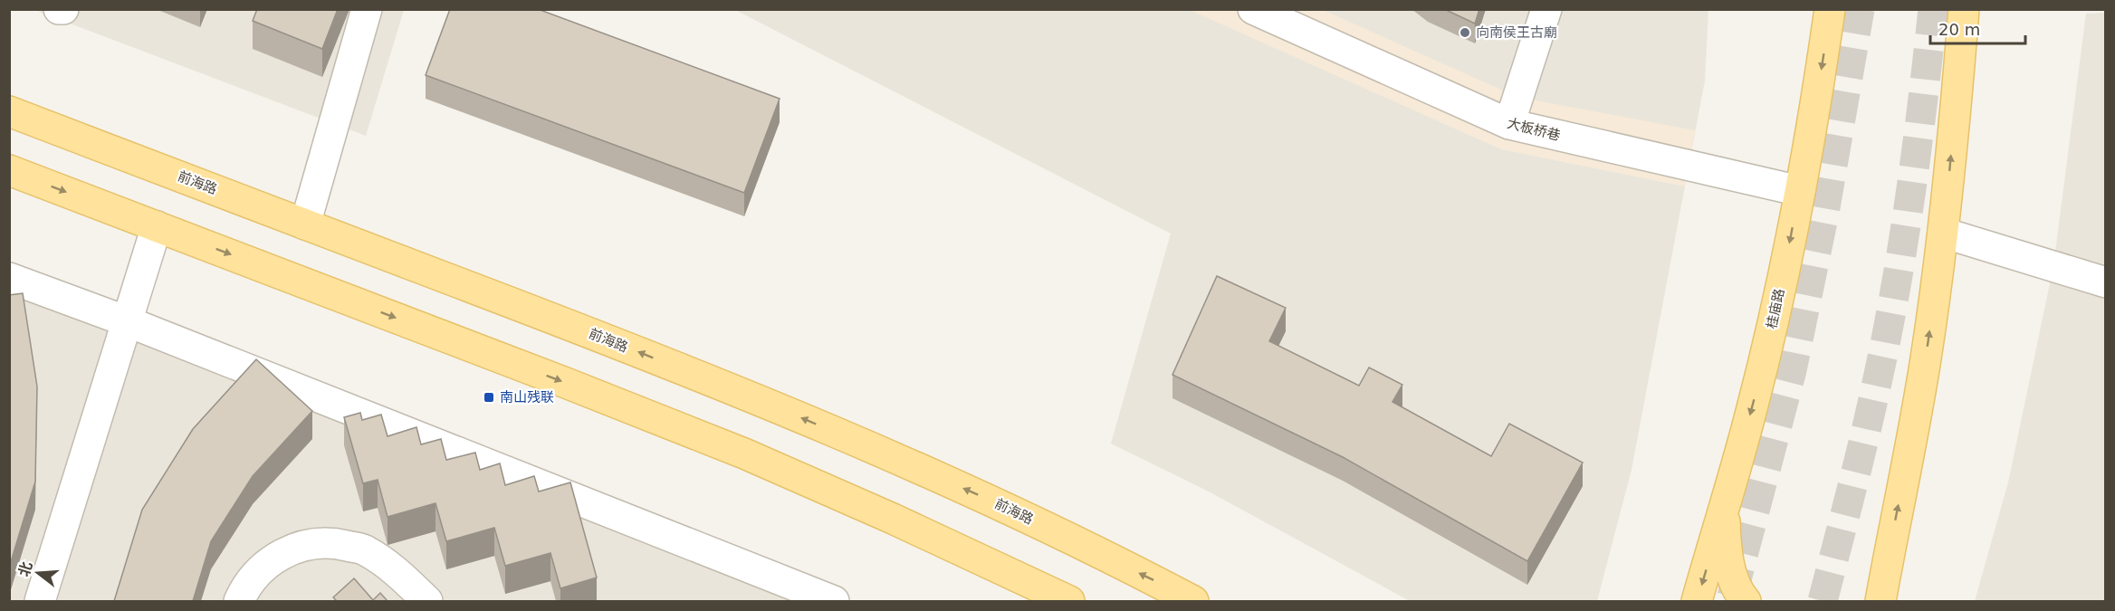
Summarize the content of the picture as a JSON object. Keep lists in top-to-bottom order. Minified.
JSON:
{"streets":{"main road":["前海路","桂庙路"],"street":["大板桥巷"]},"crossings":[["大板桥巷","桂庙路"]],"places":{"other":["向南侯王古廟"],"transit":["南山残联"]},"scale_bar":"20 m","north":"left"}
